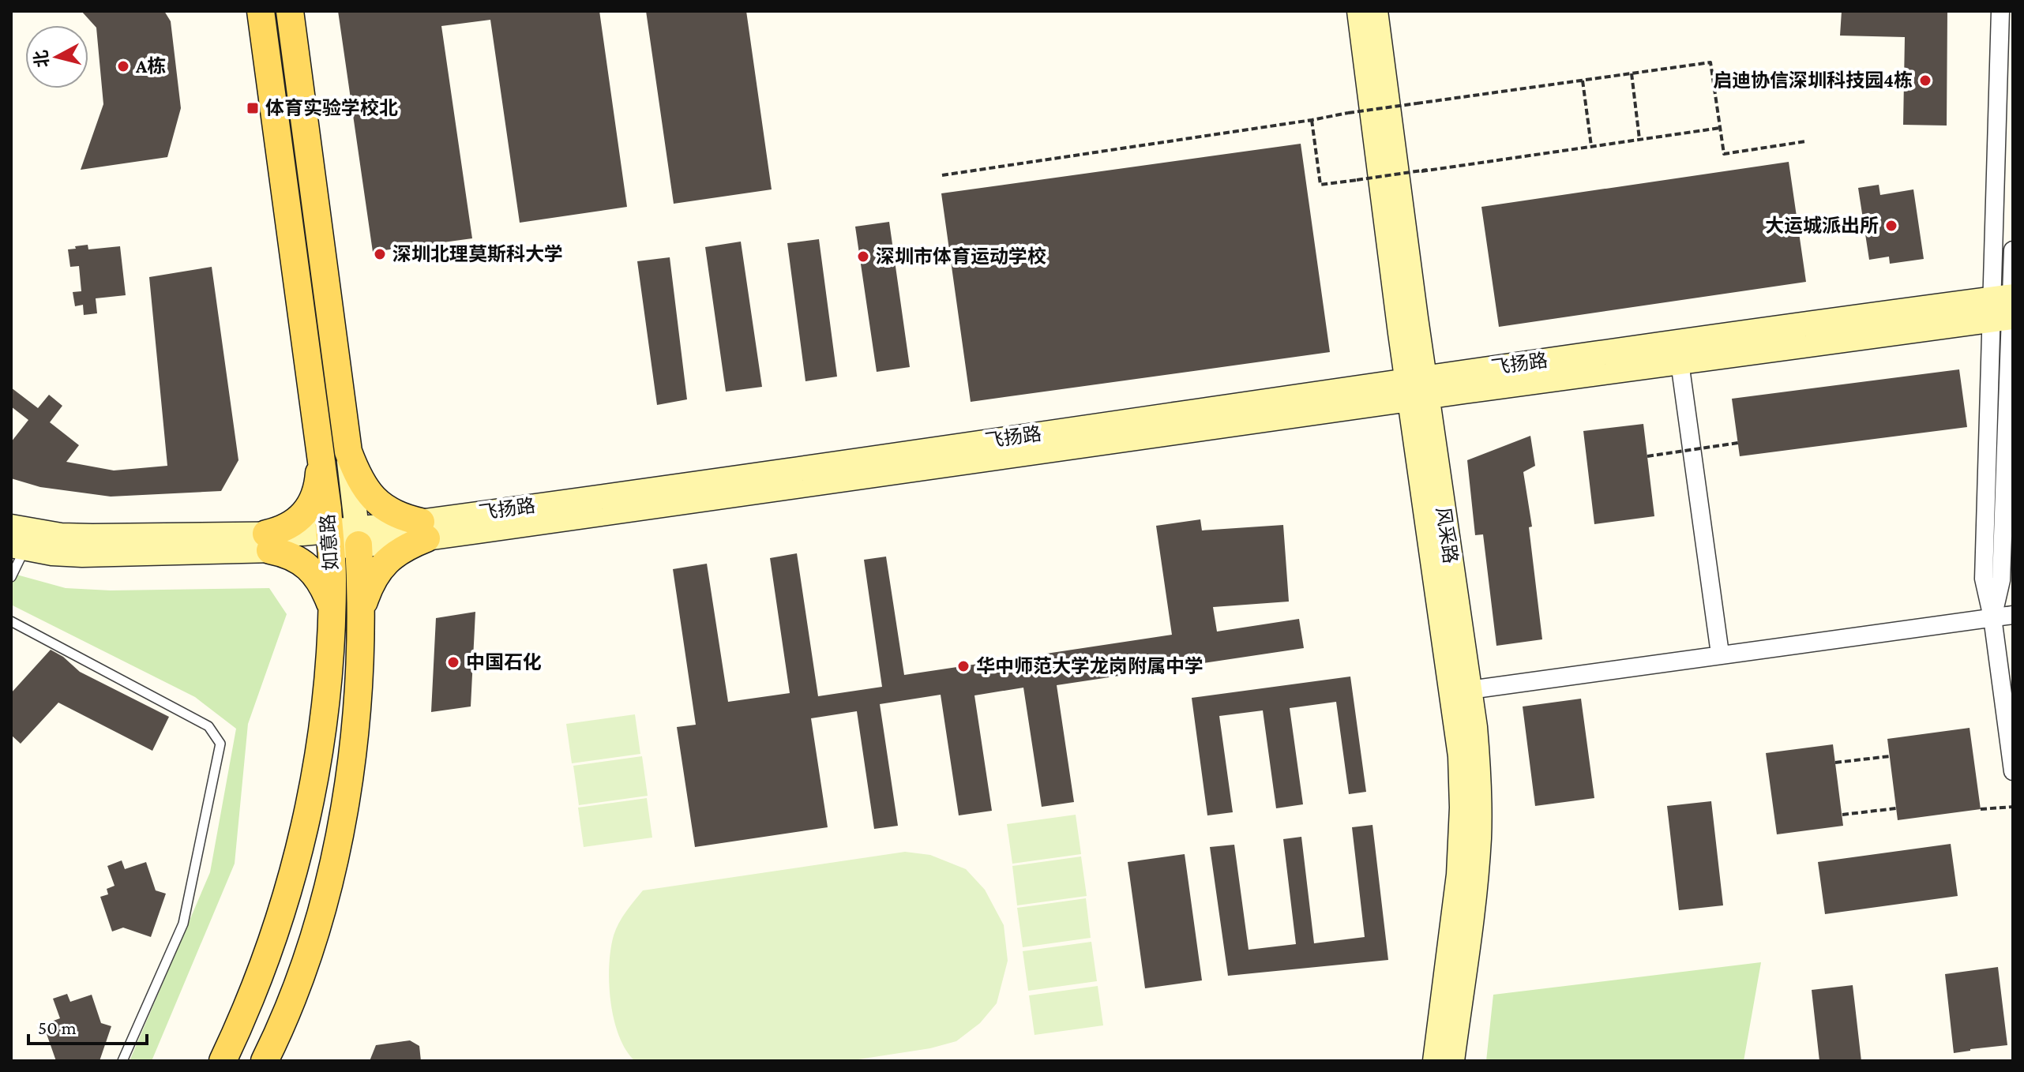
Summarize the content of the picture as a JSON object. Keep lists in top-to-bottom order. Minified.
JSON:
{"streets":{"main road":["如意路"],"street":["飞扬路","风采路"]},"crossings":[["飞扬路","风采路"],["飞扬路","如意路"]],"places":{"other":["A栋","启迪协信深圳科技园4栋","大运城派出所","深圳北理莫斯科大学","深圳市体育运动学校","中国石化","华中师范大学龙岗附属中学"],"transit":["体育实验学校北"]},"scale_bar":"50 m","north":"left"}
